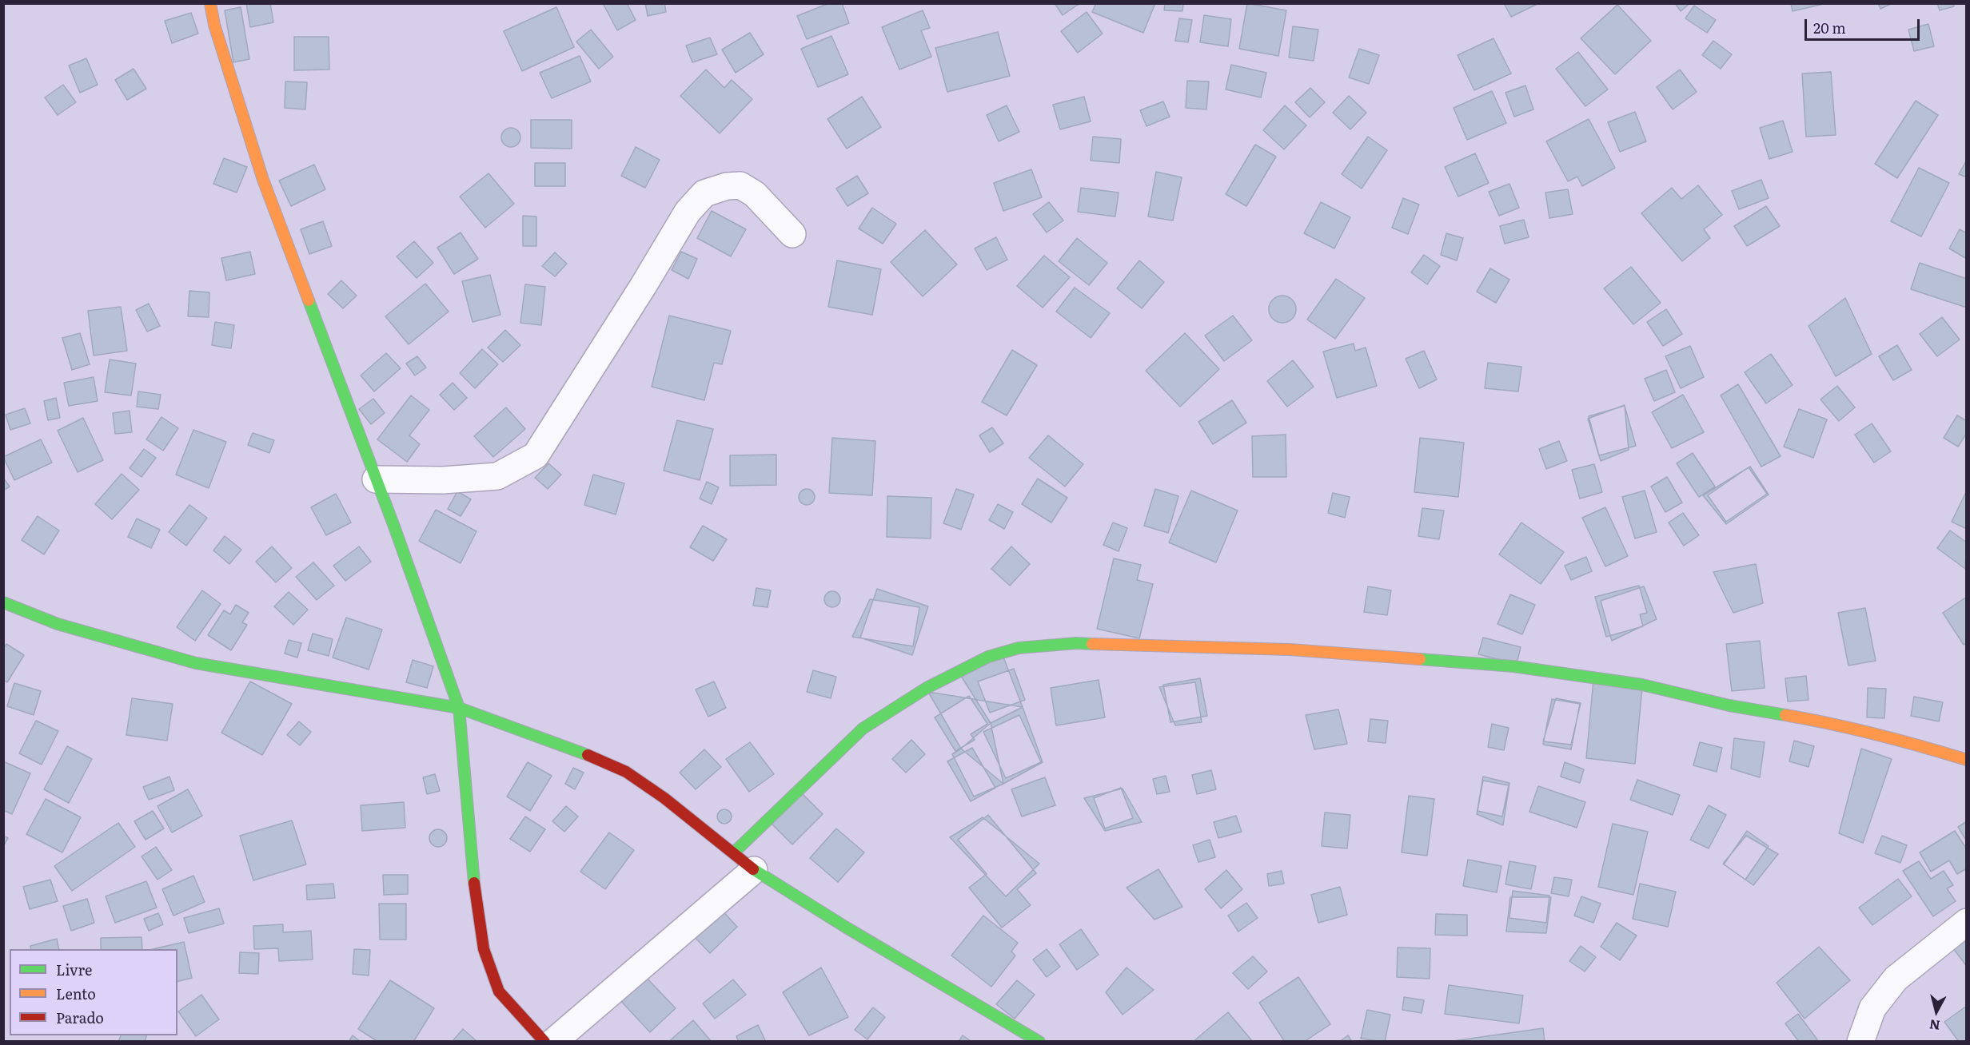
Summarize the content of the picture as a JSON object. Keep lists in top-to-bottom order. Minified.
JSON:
{"legend":["Livre","Lento","Parado"],"scale_bar":"20 m","north":"bottom"}
